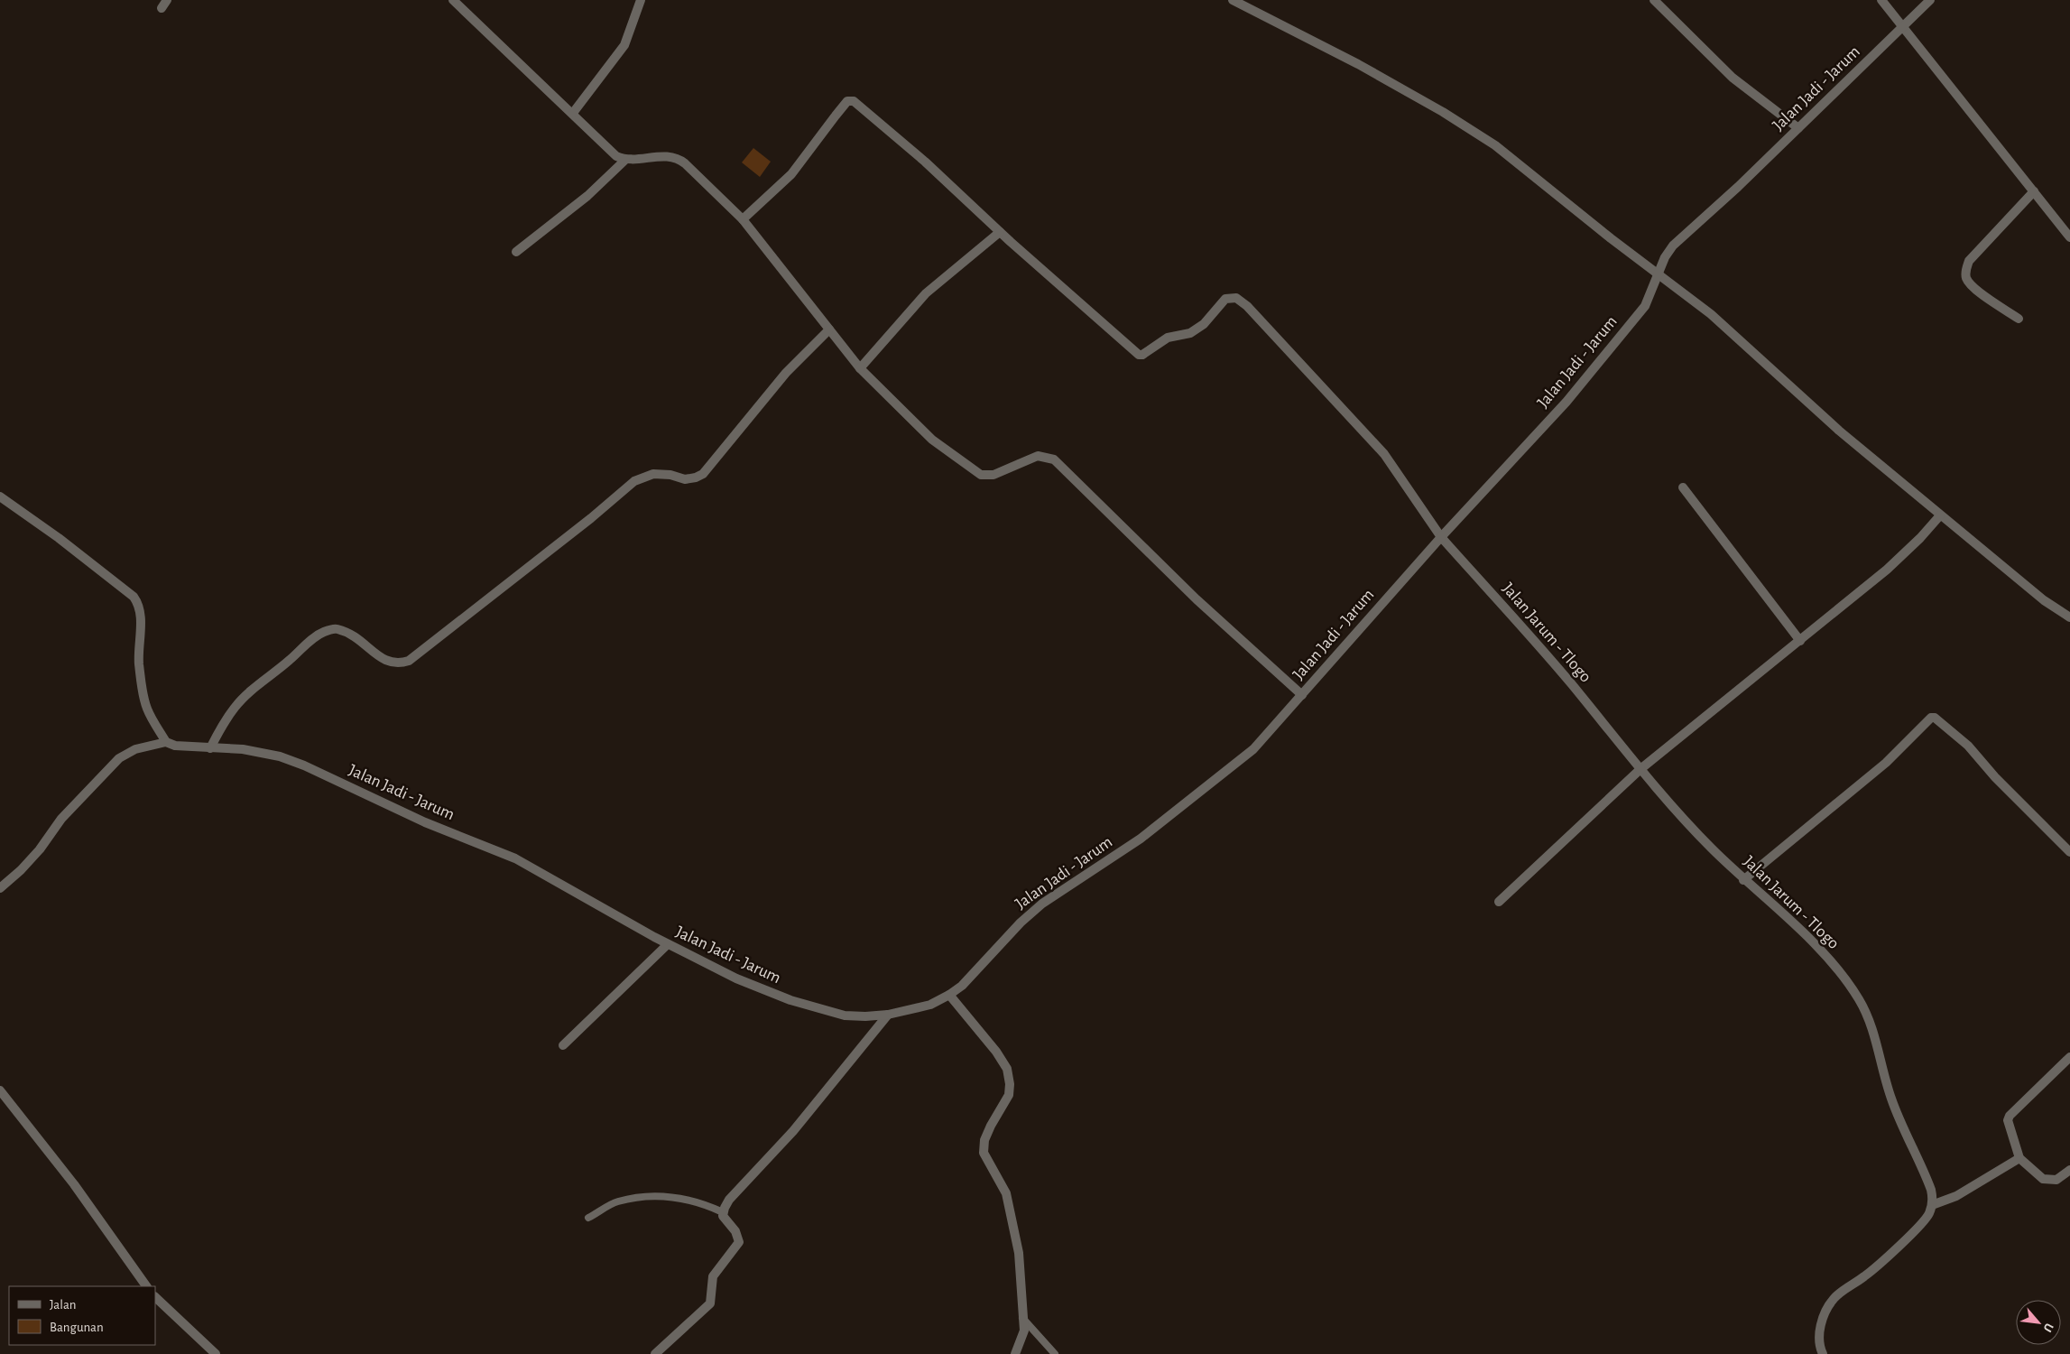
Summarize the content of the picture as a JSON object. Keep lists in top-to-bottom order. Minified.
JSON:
{"streets":{"street":["Jalan Jadi - Jarum","Jalan Jarum - Tlogo"]},"crossings":[["Jalan Jadi - Jarum","Jalan Jarum - Tlogo"]],"legend":["Jalan","Bangunan"],"north":"bottom right"}
